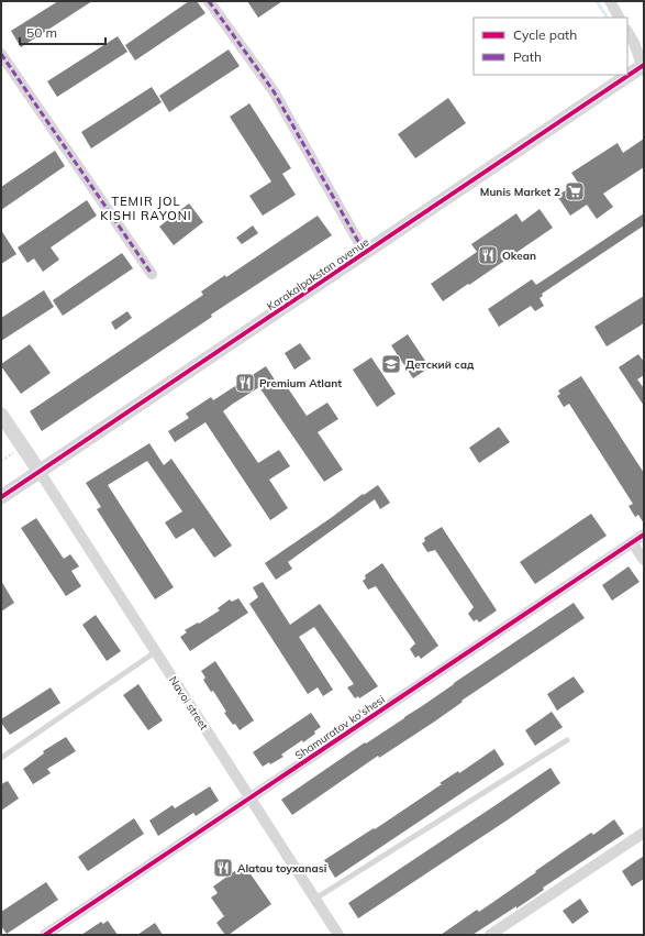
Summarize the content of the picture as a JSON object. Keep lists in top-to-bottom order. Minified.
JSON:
{"streets":{"street":["Karakalpakstan avenue","Navoi street","Shamuratov ko'shesi"]},"crossings":[["Karakalpakstan avenue","Navoi street"],["Navoi street","Shamuratov ko'shesi"]],"districts":["TEMIR JOL KISHI RAYONI"],"places":{"supermarket":["Munis Market 2"],"restaurant":["Okean","Premium Atlant","Alatau toyxanasi"],"school or university":["Детский сад"]},"legend":["Cycle path","Path"],"scale_bar":"50 m"}
